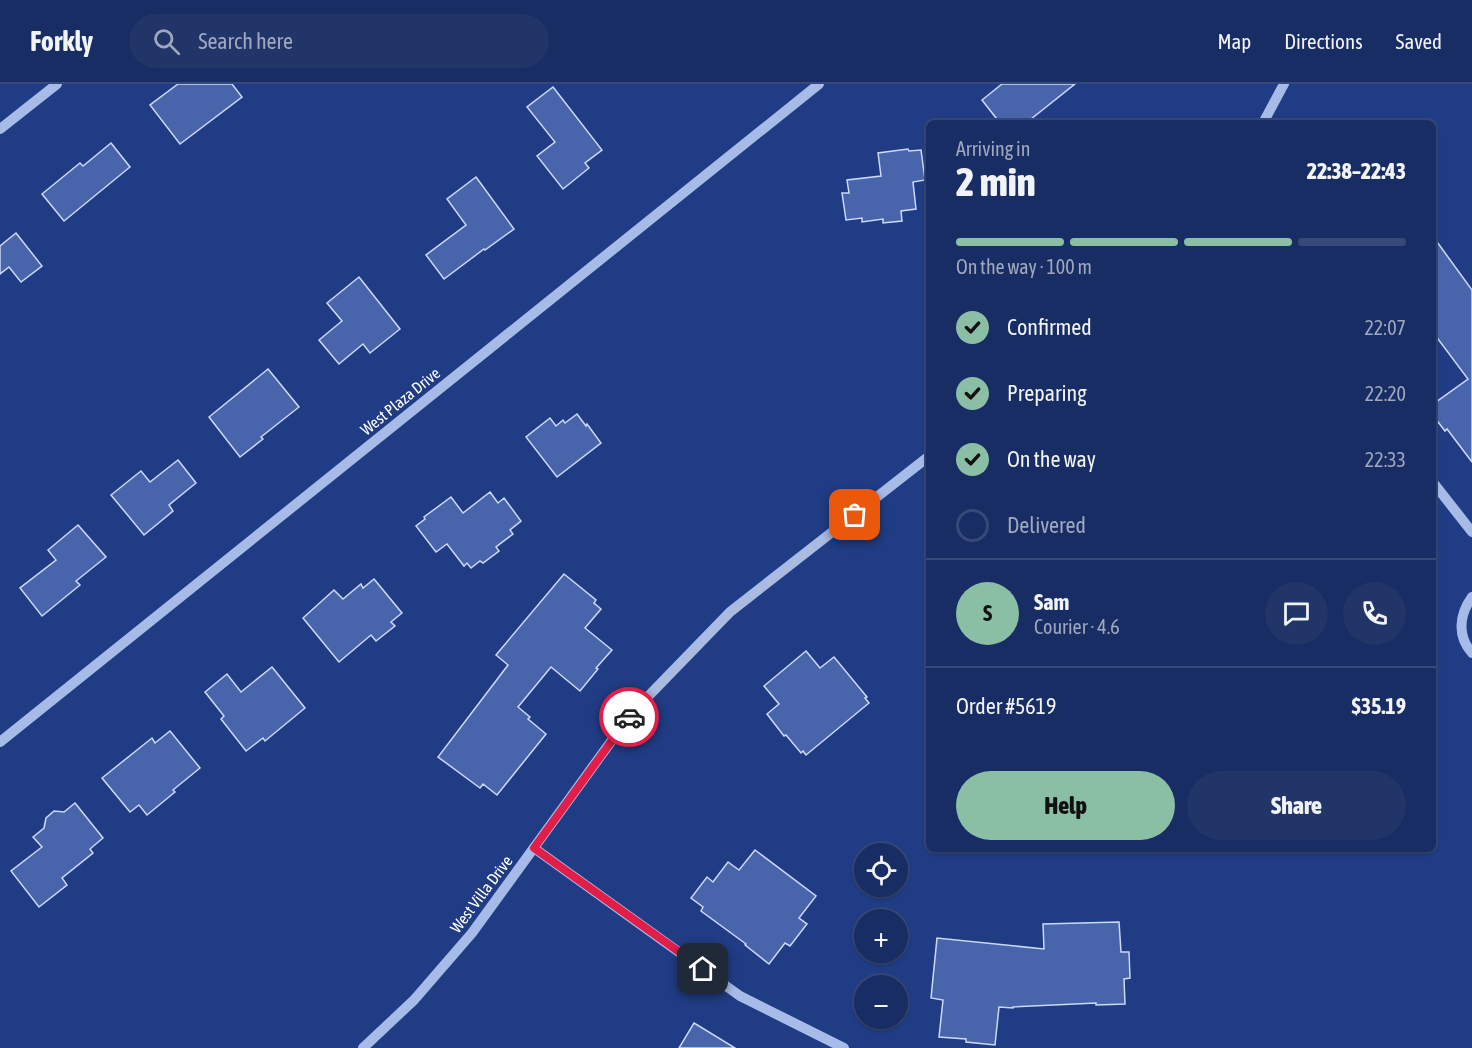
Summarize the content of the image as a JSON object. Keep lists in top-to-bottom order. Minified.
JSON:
{"streets":{"street":["West Plaza Drive","West Villa Drive"]},"page":{"header":"Forkly","search":"Search here","nav":["Map","Directions","Saved"],"heading":["2 min","Arriving in","22:38–22:43"],"panel":["Sam","Courier · 4.6","Order #5619","$35.19"],"bar":"On the way · 100 m","list":[["Confirmed","22:07"],["Preparing","22:20"],["On the way","22:33"],"Delivered"],"round":"S","buttons":["Help","Share"],"map_buttons":["+","−"]}}
